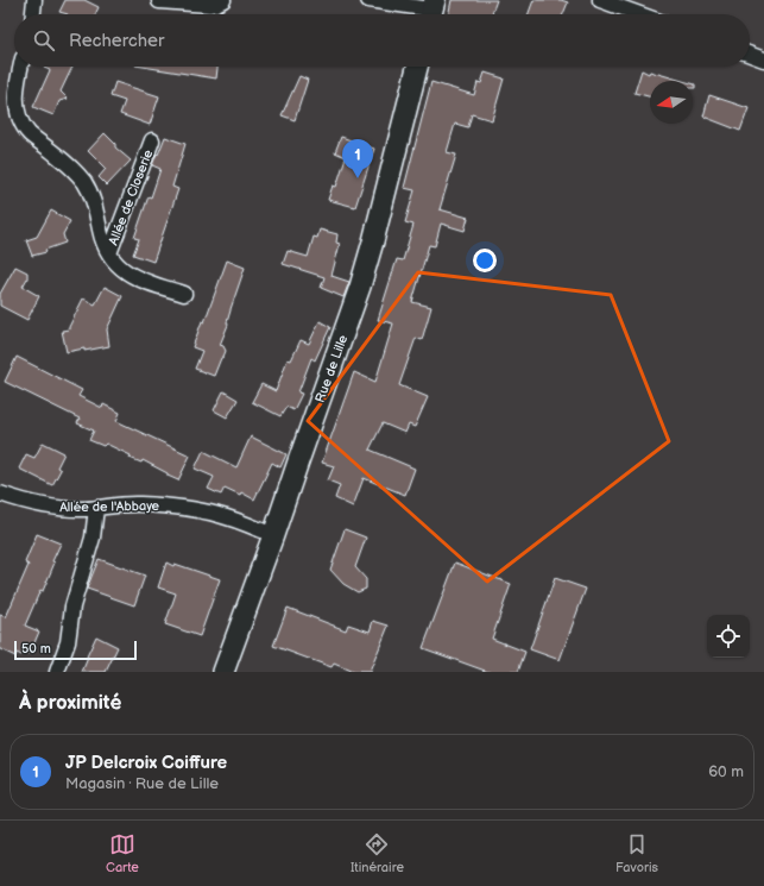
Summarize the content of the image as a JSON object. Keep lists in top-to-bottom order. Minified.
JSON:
{"streets":{"main road":["Rue de Lille"],"street":["Allée de Closerie","Allée de l'Abbaye"]},"crossings":[["Rue de Lille","Allée de l'Abbaye"]],"scale_bar":"50 m","north":"left","page":{"search":"Rechercher","pins":"1","scale":"50 m","heading":"À proximité","list":[{"mark":"1","name":"JP Delcroix Coiffure","note":"Magasin · Rue de Lille","value":"60 m"}],"nav":["Carte","Itinéraire","Favoris"]}}
